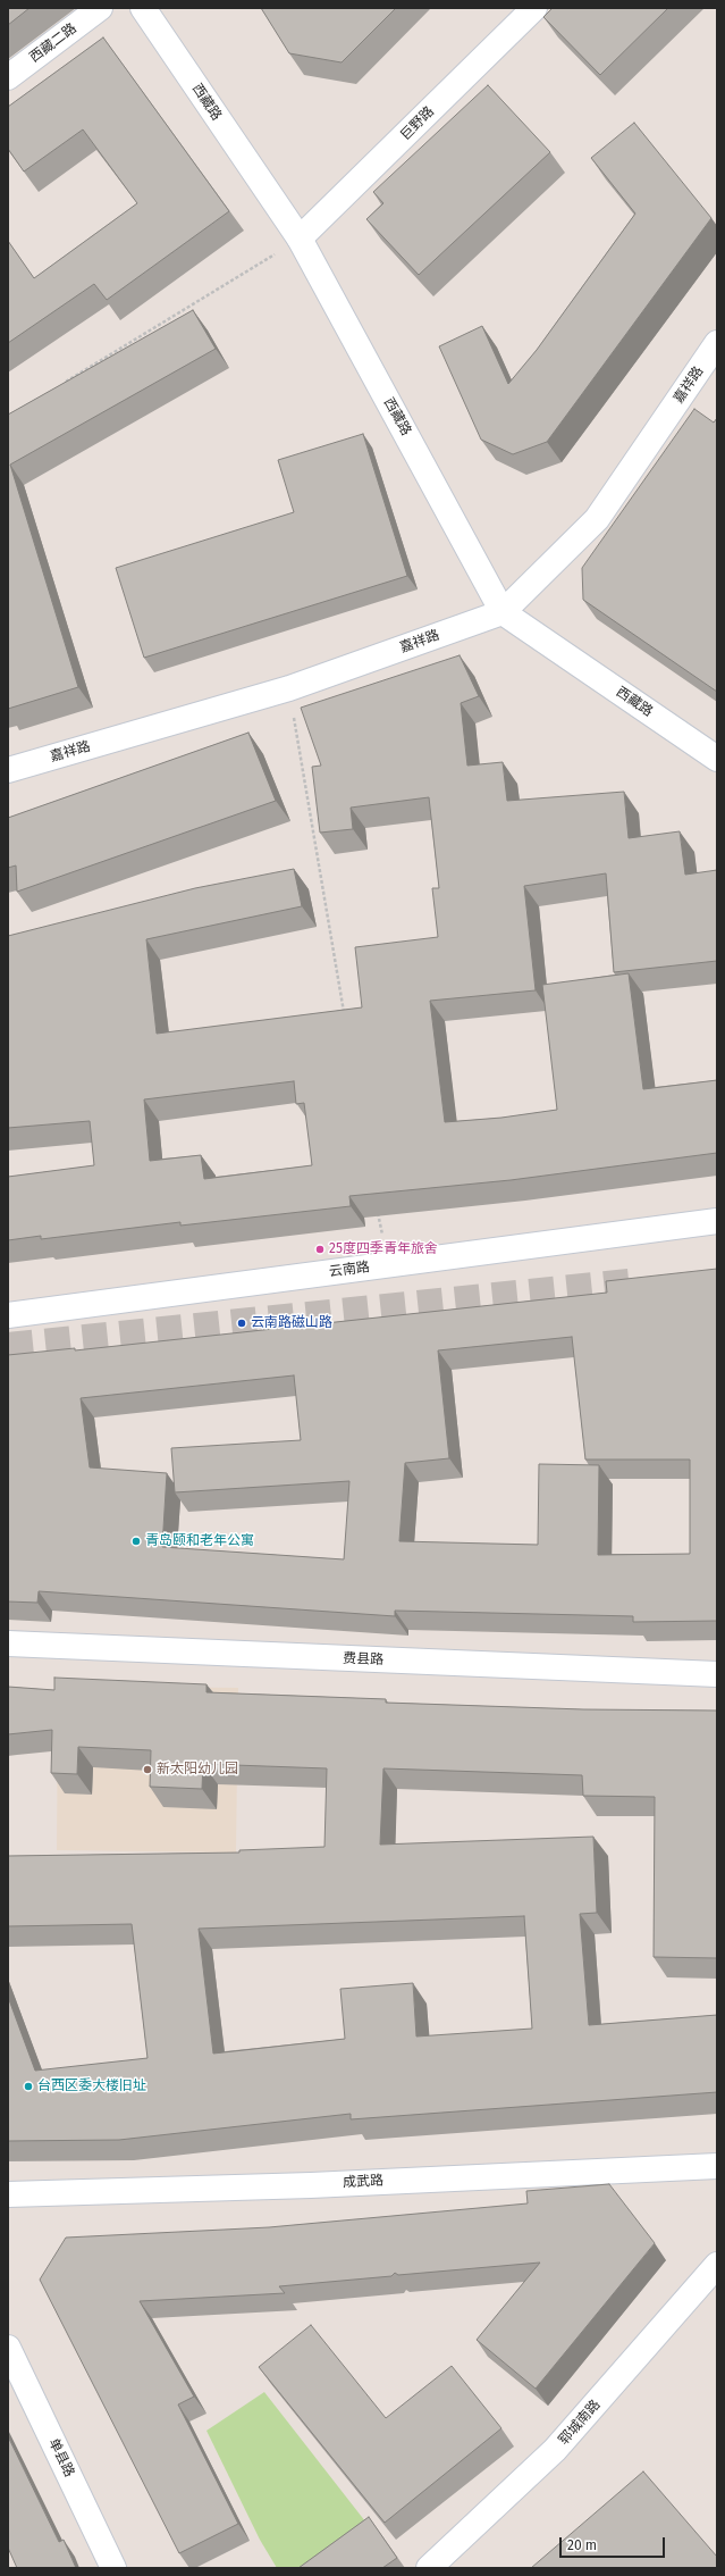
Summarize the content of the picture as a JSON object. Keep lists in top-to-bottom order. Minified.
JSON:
{"streets":{"street":["西藏二路","西藏路","巨野路","嘉祥路","云南路","费县路","成武路","郓城南路","单县路"]},"crossings":[["西藏路","巨野路"],["西藏路","嘉祥路"]],"places":["25度四季青年旅舍","云南路磁山路","青岛颐和老年公寓","新太阳幼儿园","台西区委大楼旧址"],"scale_bar":"20 m"}
